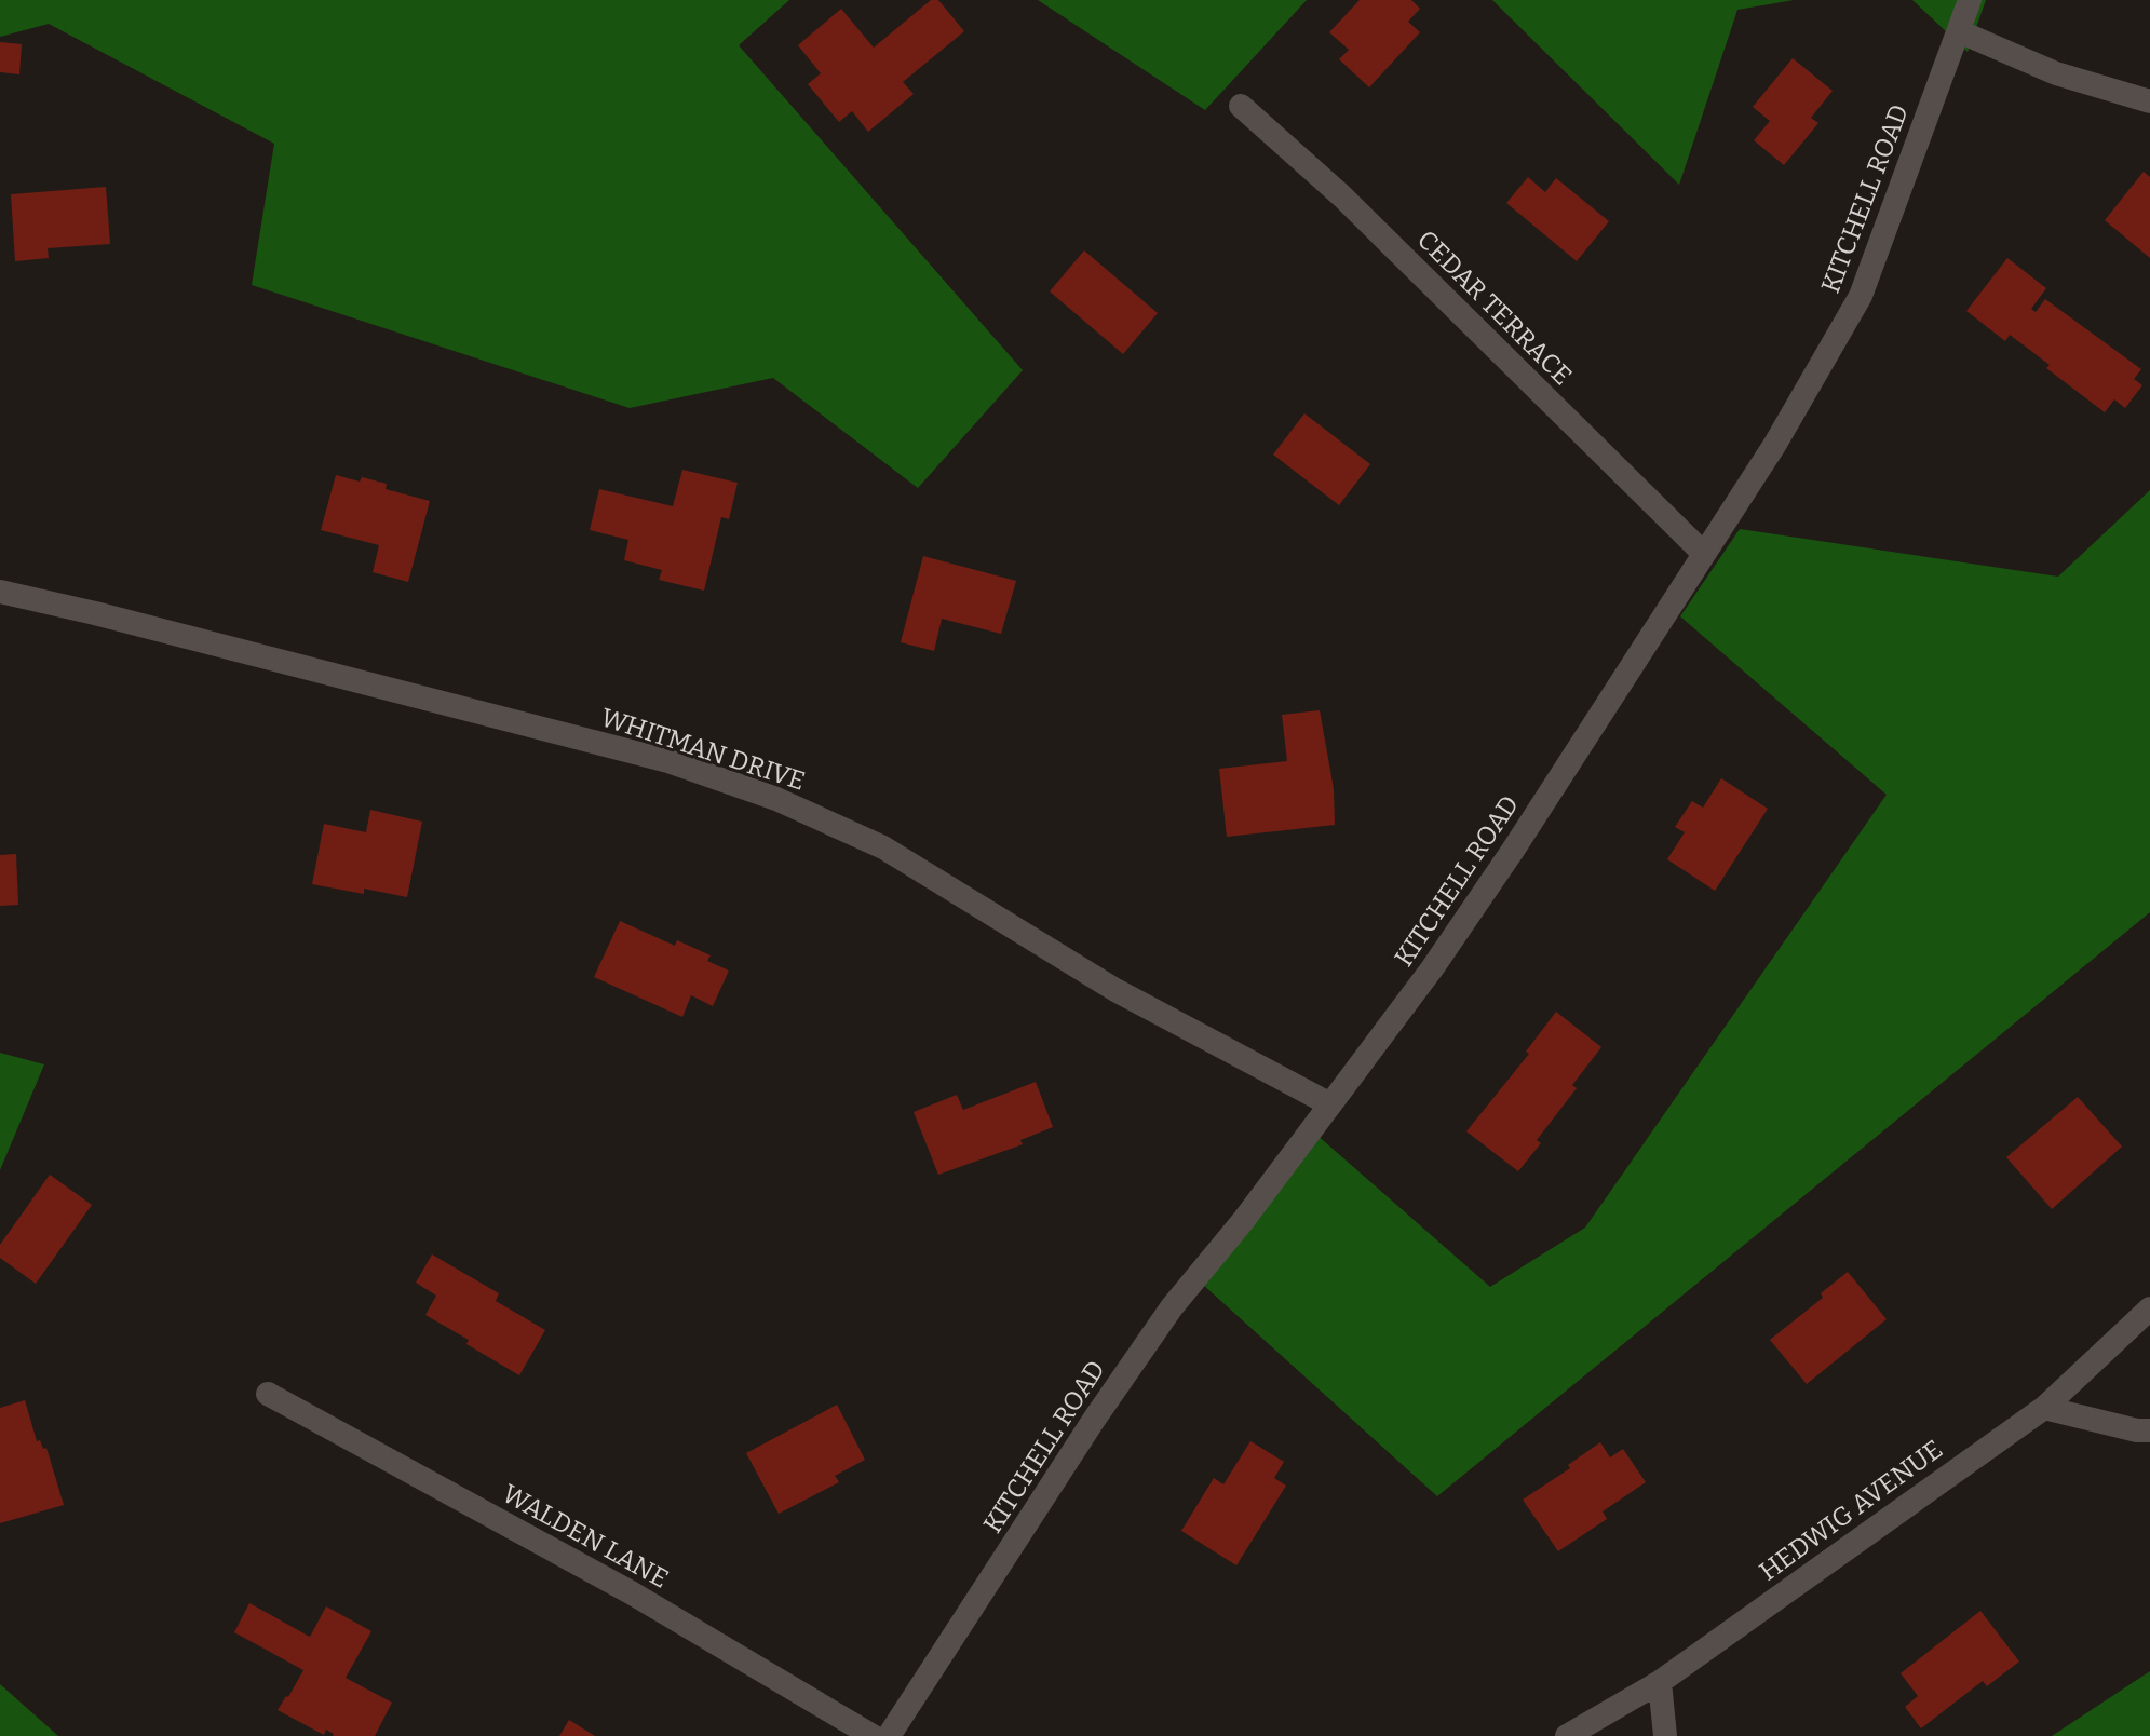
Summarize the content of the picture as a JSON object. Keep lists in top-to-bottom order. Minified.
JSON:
{"streets":{"street":["KITCHELL ROAD","CEDAR TERRACE","WHITMAN DRIVE","HEDWIG AVENUE","WALDEN LANE"]},"crossings":[["KITCHELL ROAD","CEDAR TERRACE"],["KITCHELL ROAD","WHITMAN DRIVE"]]}
